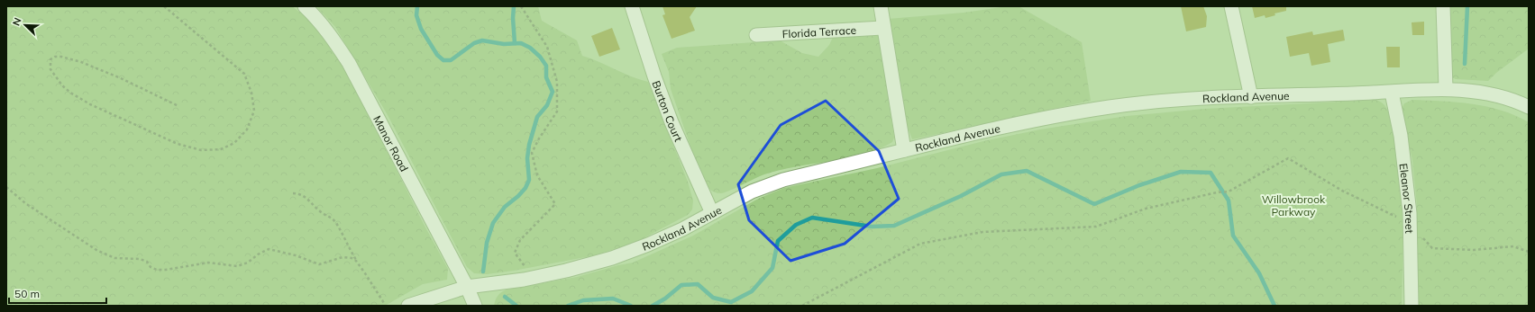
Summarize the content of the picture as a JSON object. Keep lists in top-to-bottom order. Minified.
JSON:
{"streets":{"street":["Florida Terrace","Rockland Avenue","Burton Court","Manor Road","Eleanor Street"]},"crossings":[["Rockland Avenue","Burton Court"],["Rockland Avenue","Manor Road"],["Rockland Avenue","Eleanor Street"]],"parks":["Willowbrook Parkway"],"scale_bar":"50 m","north":"top left"}
